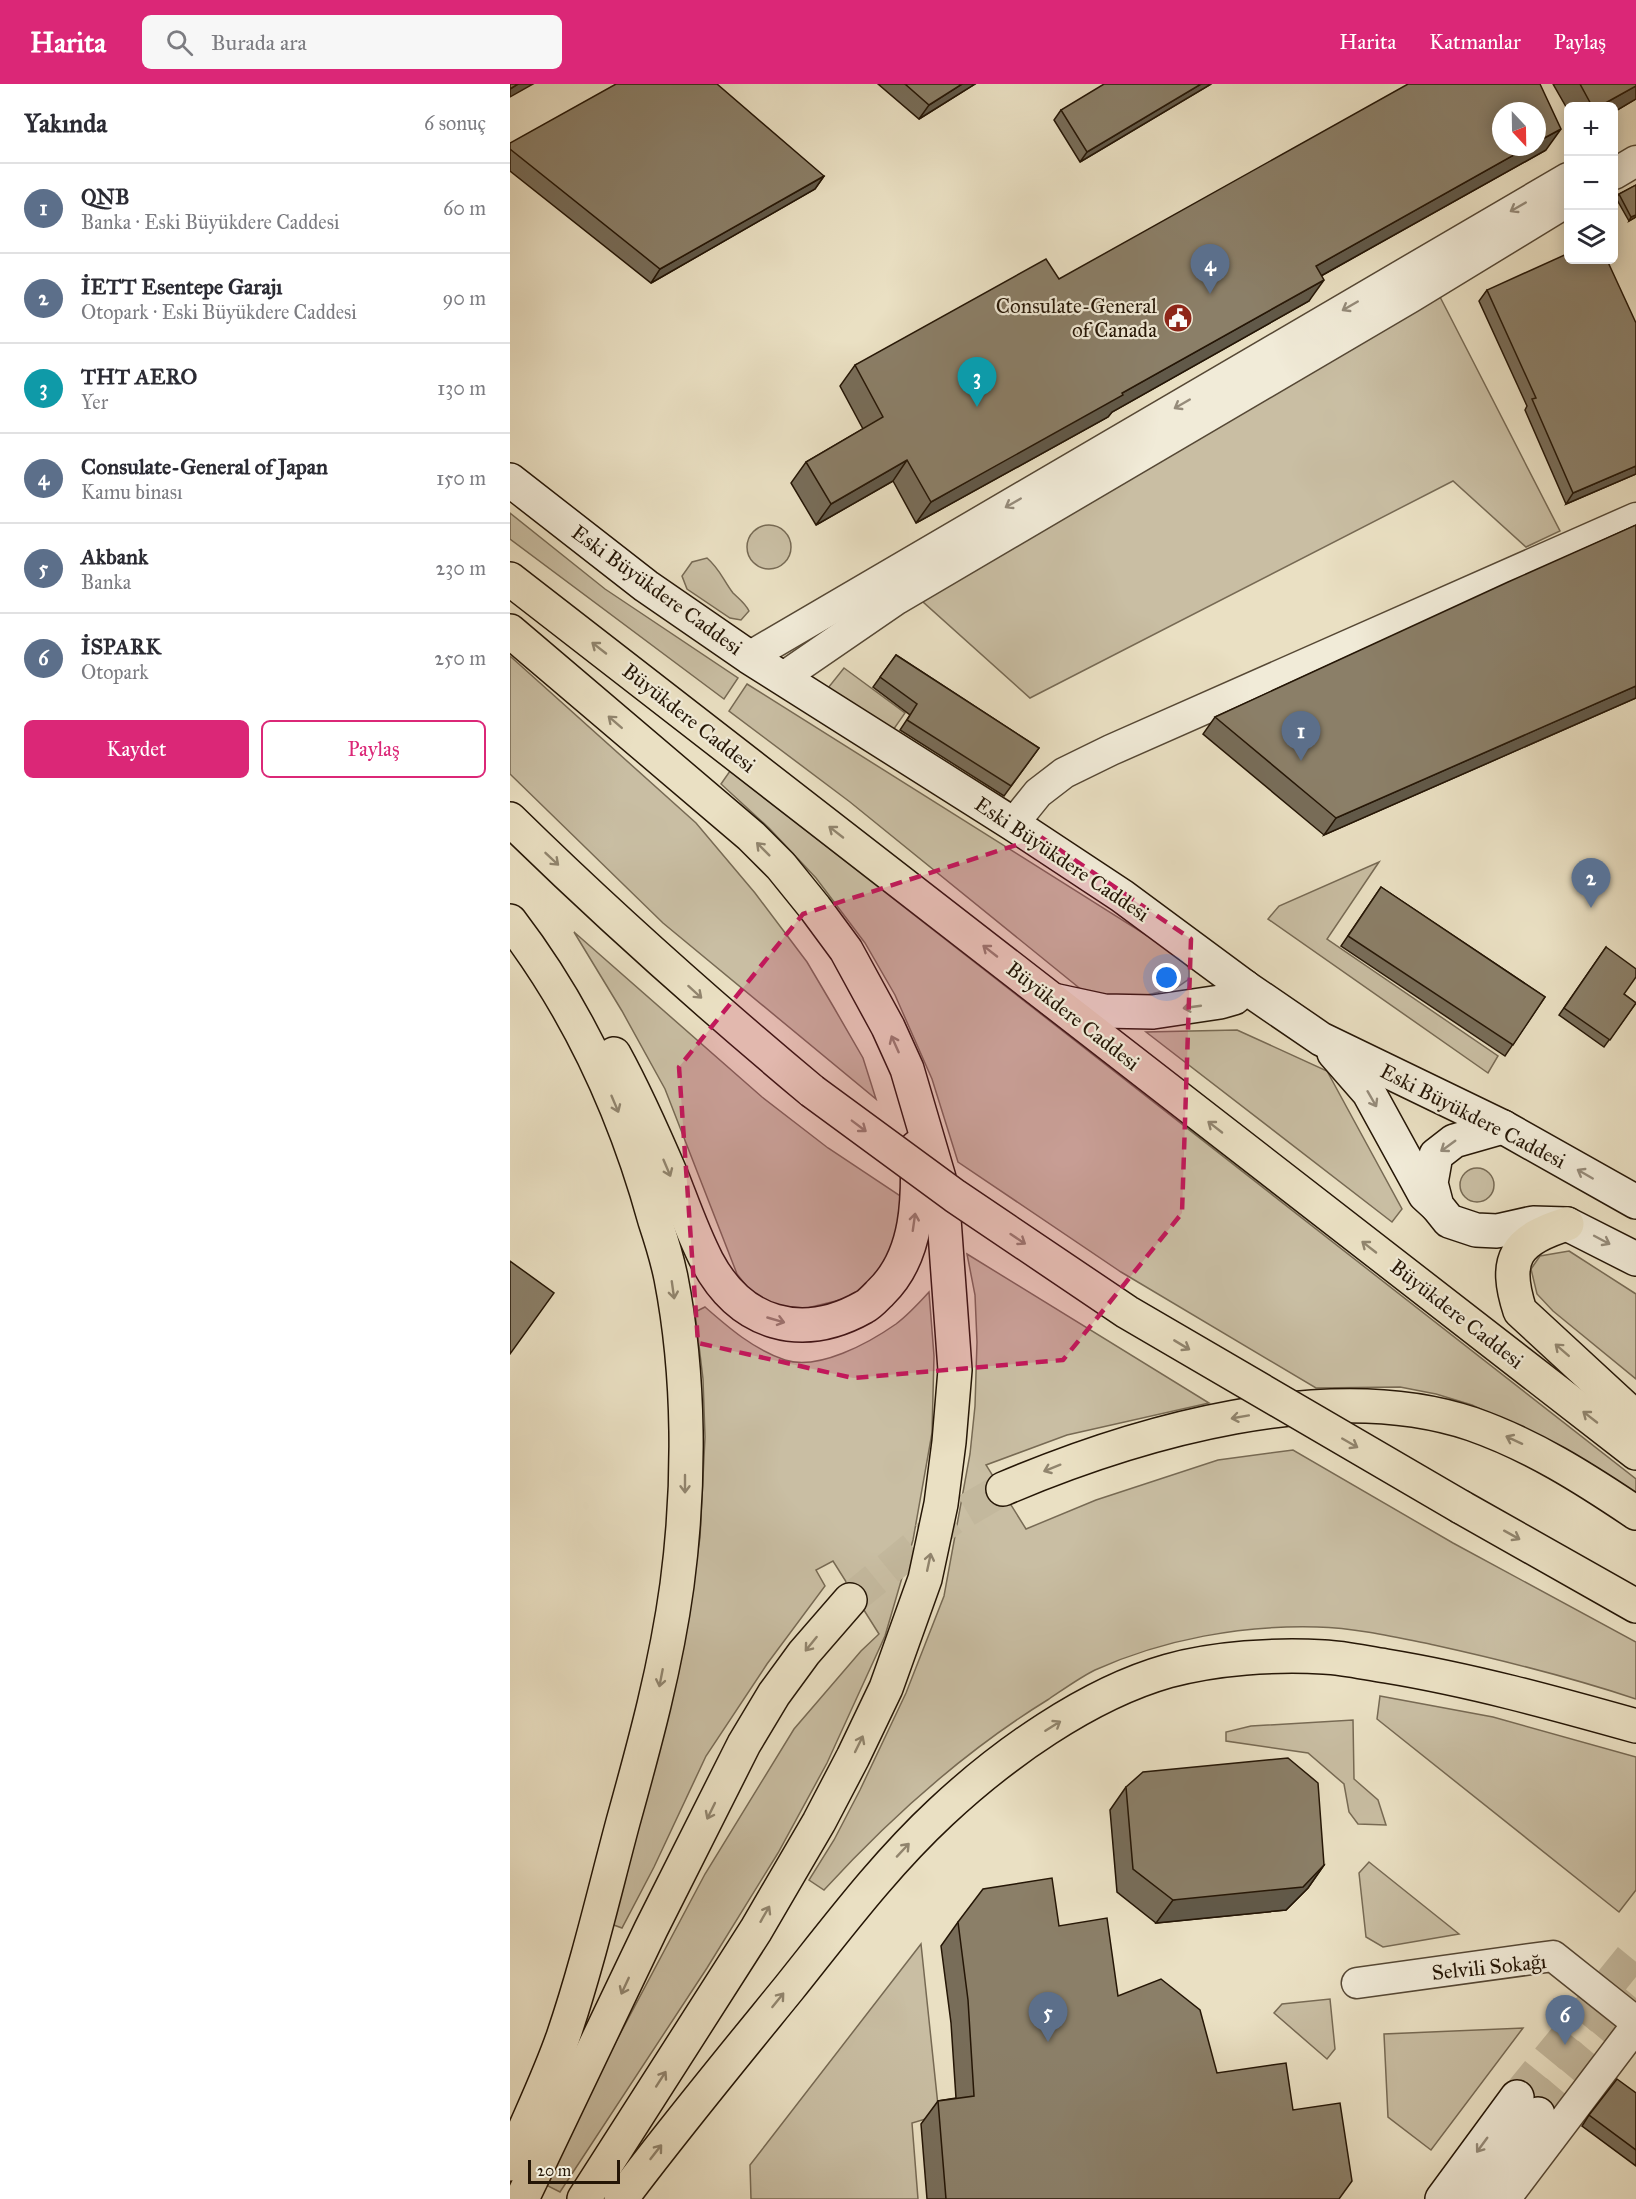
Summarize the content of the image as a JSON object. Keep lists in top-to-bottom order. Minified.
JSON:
{"streets":{"main road":["Büyükdere Caddesi"],"street":["Eski Büyükdere Caddesi","Selvili Sokağı"]},"places":{"public building":["Consulate-General of Canada"]},"scale_bar":"20 m","north":"bottom","page":{"header":"Harita","search":"Burada ara","nav":["Harita","Katmanlar","Paylaş"],"heading":["Yakında","6 sonuç"],"map_buttons":["+","−"],"list":[{"mark":"1","name":"QNB","note":"Banka · Eski Büyükdere Caddesi","value":"60 m"},{"mark":"2","name":"İETT Esentepe Garajı","note":"Otopark · Eski Büyükdere Caddesi","value":"90 m"},{"mark":"3","name":"THT AERO","note":"Yer","value":"130 m"},{"mark":"4","name":"Consulate-General of Japan","note":"Kamu binası","value":"150 m"},{"mark":"5","name":"Akbank","note":"Banka","value":"230 m"},{"mark":"6","name":"İSPARK","note":"Otopark","value":"250 m"}],"pins":["4","3","1","2","5","6"],"buttons":["Kaydet","Paylaş"],"scale":"20 m"}}
